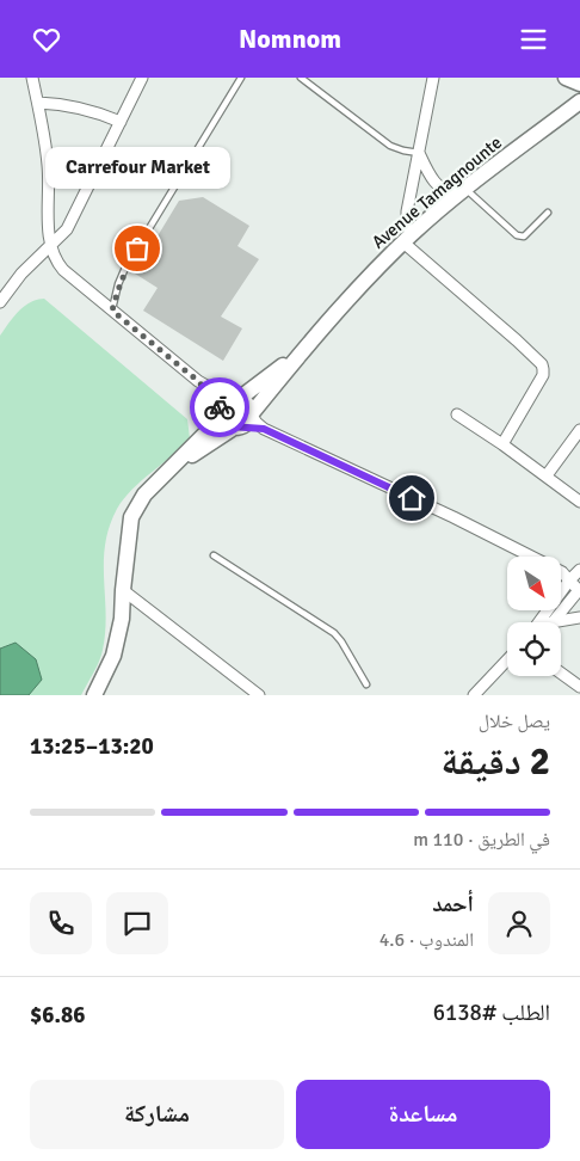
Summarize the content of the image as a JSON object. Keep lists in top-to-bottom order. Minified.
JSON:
{"streets":{"street":["Avenue Tamagnounte"]},"places":["Carrefour Market"],"north":"bottom right","page":{"header":"Nomnom","bubble":"Carrefour Market","heading":["2 دقيقة","يصل خلال","13:20–13:25"],"panel":["أحمد","المندوب · 4.6","الطلب #6138","$6.86"],"bar":"في الطريق · 110 m","buttons":["مساعدة","مشاركة"]}}
